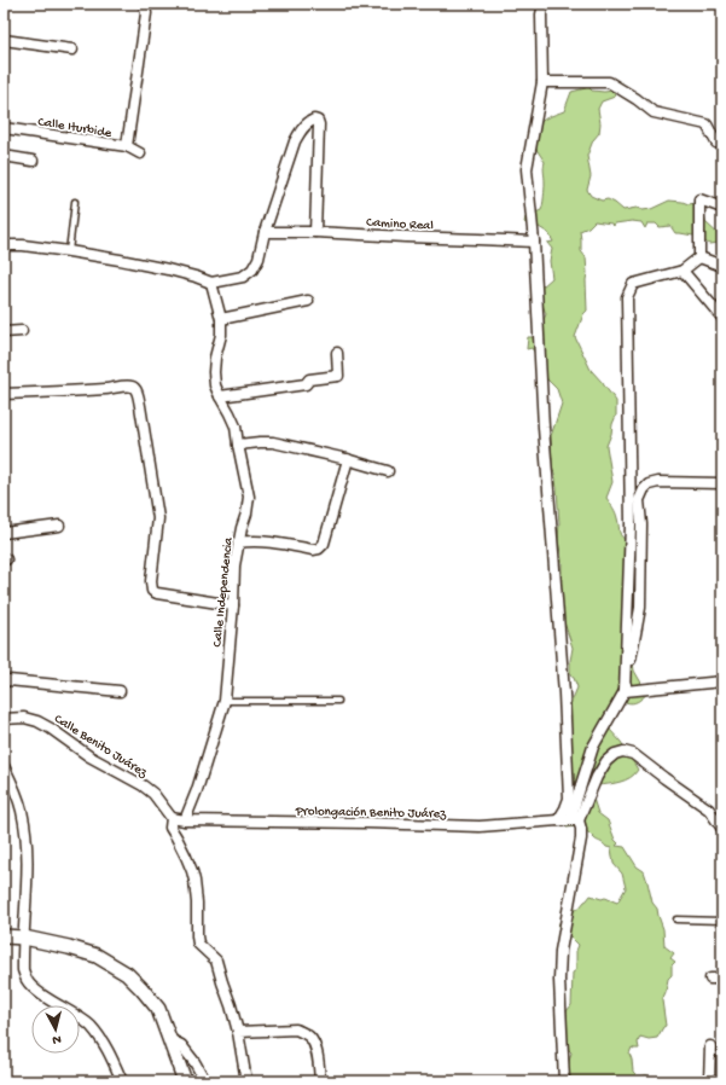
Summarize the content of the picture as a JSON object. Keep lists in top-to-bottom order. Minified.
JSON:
{"streets":{"street":["Calle Iturbide","Camino Real","Calle Independencia","Calle Benito Juárez","Prolongación Benito Juárez"]},"crossings":[["Calle Independencia","Prolongación Benito Juárez"],["Calle Benito Juárez","Prolongación Benito Juárez"]],"north":"bottom"}
